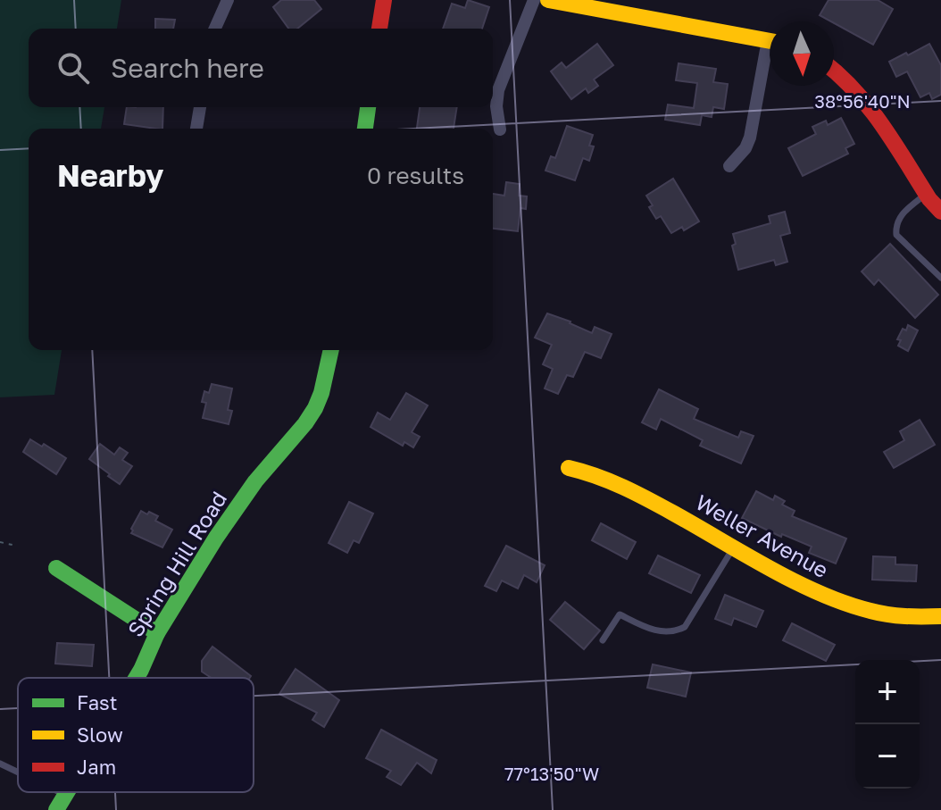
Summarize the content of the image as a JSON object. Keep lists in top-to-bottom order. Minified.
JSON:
{"streets":{"street":["Weller Avenue","Spring Hill Road"]},"legend":["Fast","Slow","Jam"],"north":"bottom","page":{"search":"Search here","heading":["Nearby","0 results"],"map_buttons":["+","−"]},"coordinates":["38°56'40\"N","77°13'50\"W"]}
